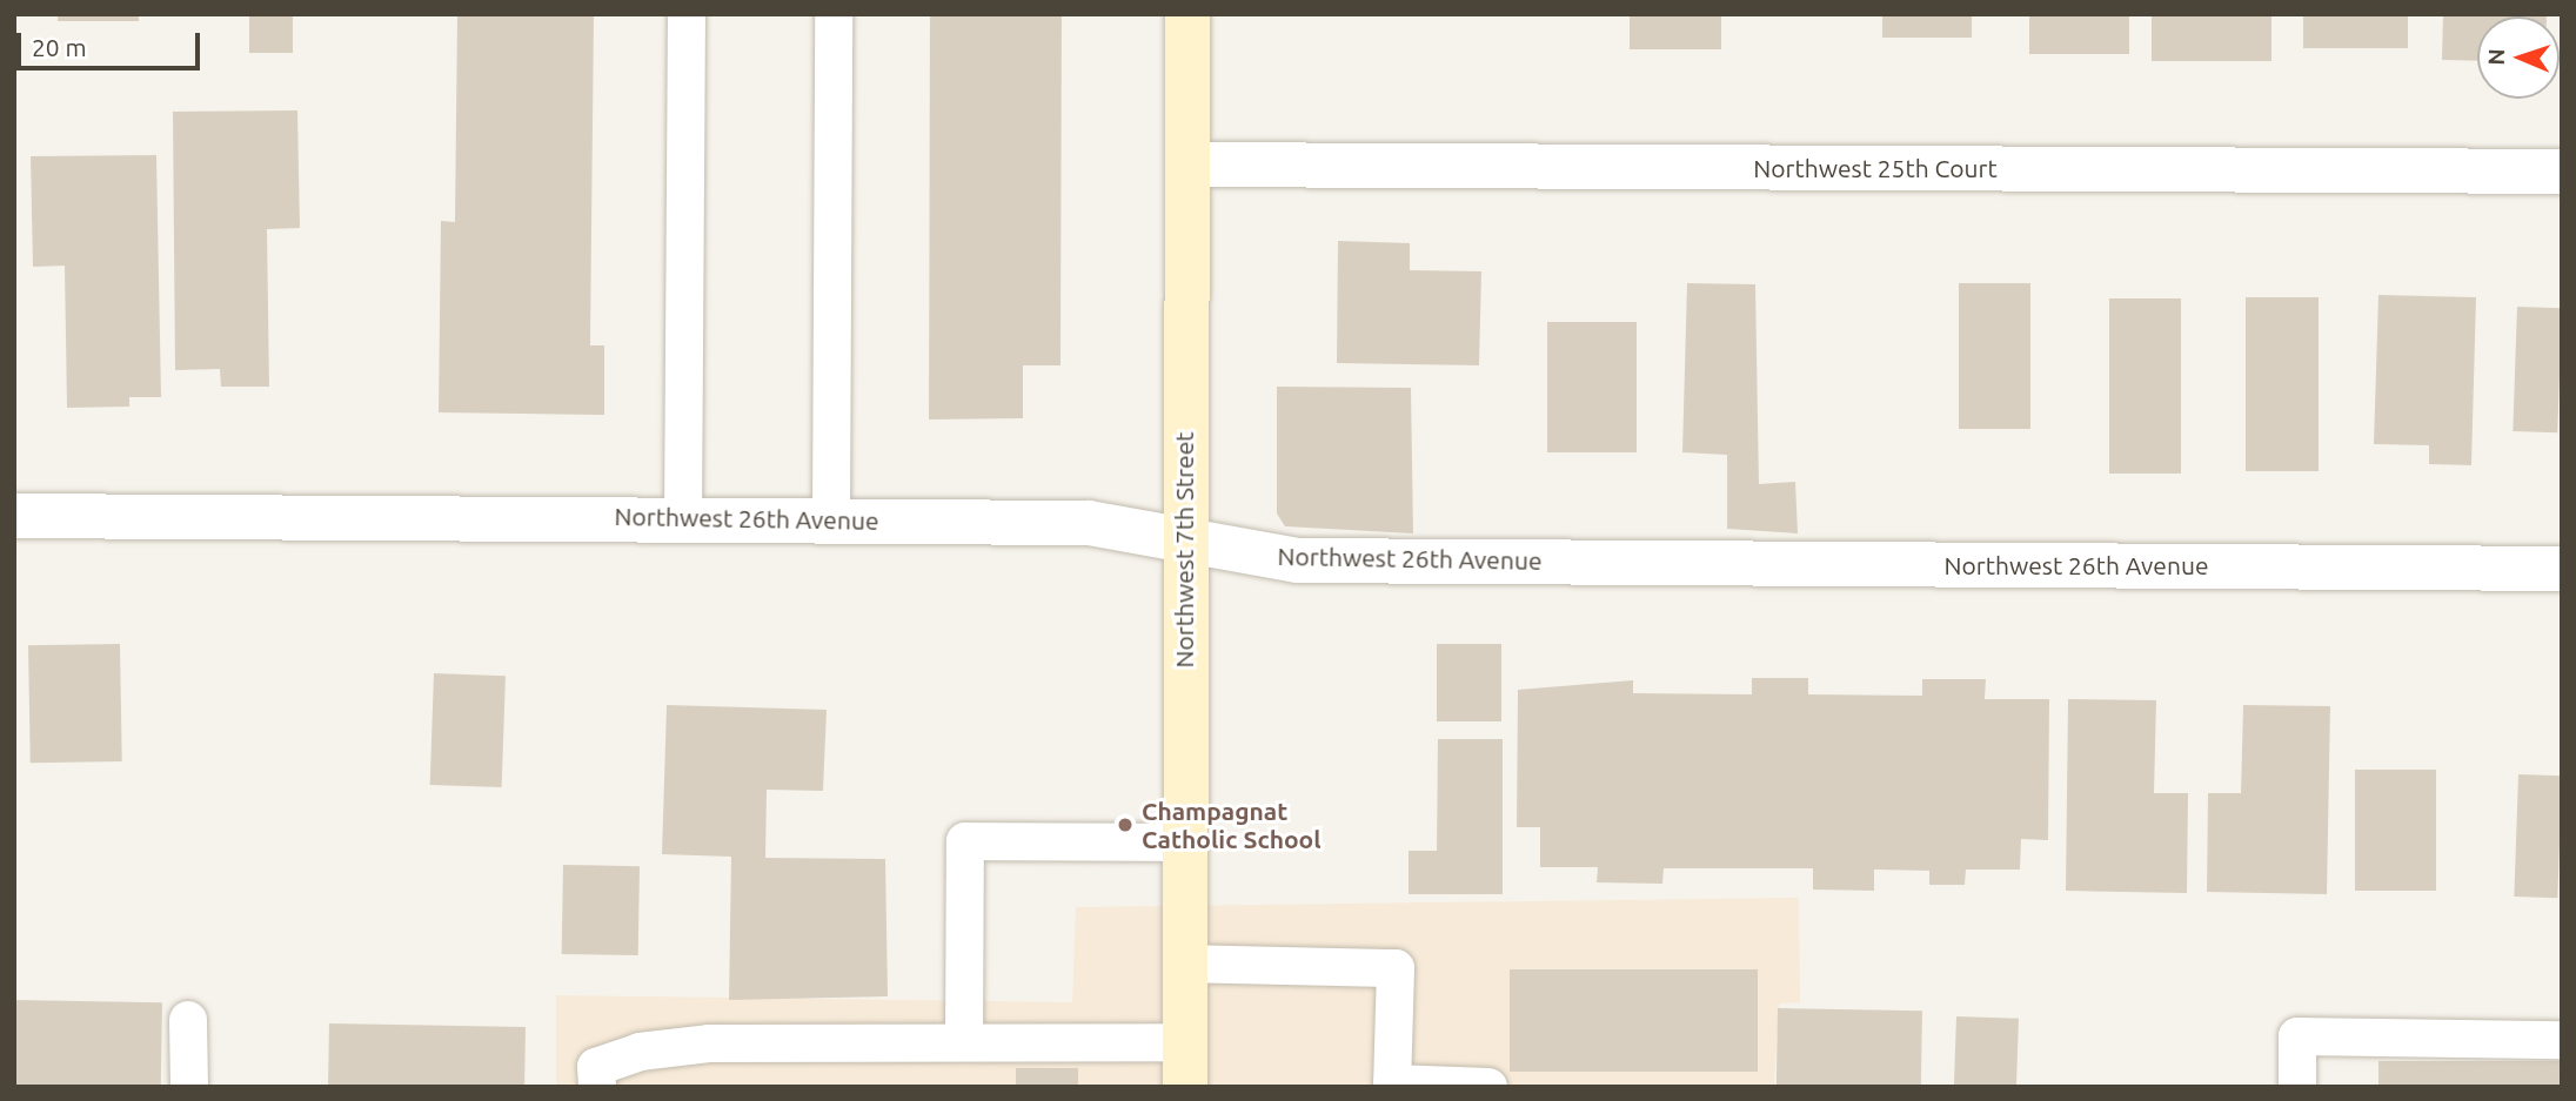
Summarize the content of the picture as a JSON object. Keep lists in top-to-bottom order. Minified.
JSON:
{"streets":{"main road":["Northwest 7th Street"],"street":["Northwest 25th Court","Northwest 26th Avenue"]},"crossings":[["Northwest 25th Court","Northwest 7th Street"],["Northwest 26th Avenue","Northwest 7th Street"]],"places":["Champagnat Catholic School"],"scale_bar":"20 m","north":"left"}
